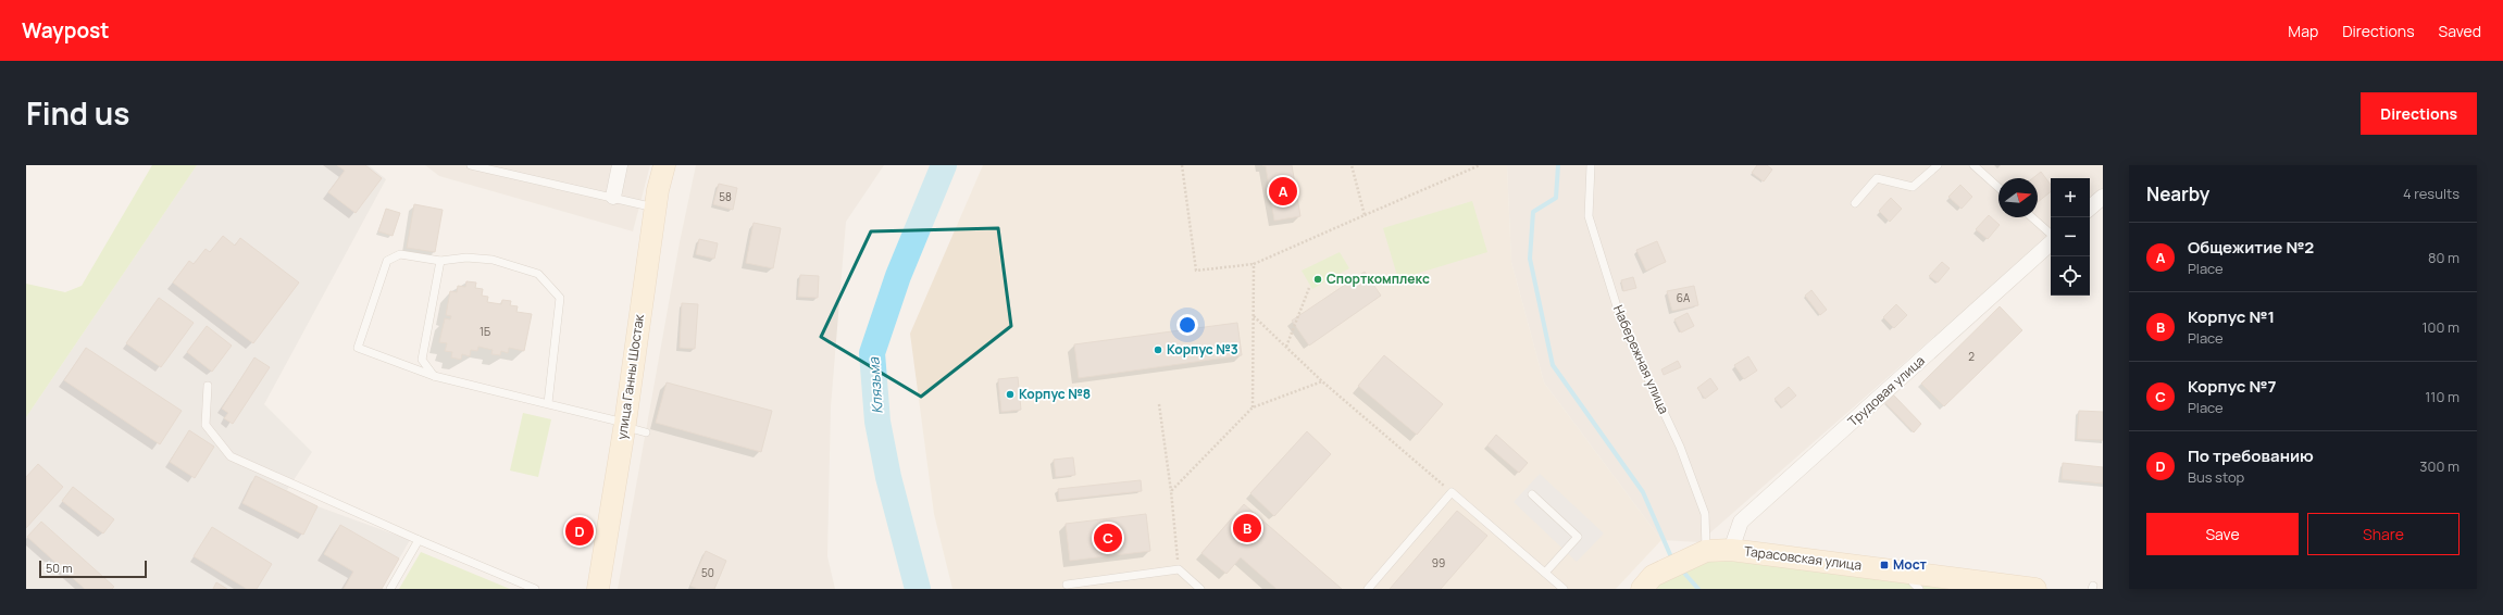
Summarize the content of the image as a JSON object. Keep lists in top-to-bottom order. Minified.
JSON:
{"streets":{"main road":["улица Ганны Шостак","Тарасовская улица"],"street":["Трудовая улица"],"lane":["Набережная улица"]},"crossings":[["Набережная улица","Тарасовская улица"],["Трудовая улица","Тарасовская улица"]],"water":["Клязьма"],"places":{"other":["Спорткомплекс","Корпус №3","Корпус №8"],"transit":["Мост"]},"house_numbers":["58","6А","1Б","2","99","50"],"scale_bar":"50 m","north":"right","page":{"header":"Waypost","nav":["Map","Directions","Saved"],"title":"Find us","buttons":["Directions",["Save","Share"]],"heading":["Nearby","4 results"],"pins":["A","B","D","C"],"map_buttons":["+","−"],"list":[{"mark":"A","name":"Общежитие №2","note":"Place","value":"80 m"},{"mark":"B","name":"Корпус №1","note":"Place","value":"100 m"},{"mark":"C","name":"Корпус №7","note":"Place","value":"110 m"},{"mark":"D","name":"По требованию","note":"Bus stop","value":"300 m"}],"scale":"50 m"}}
